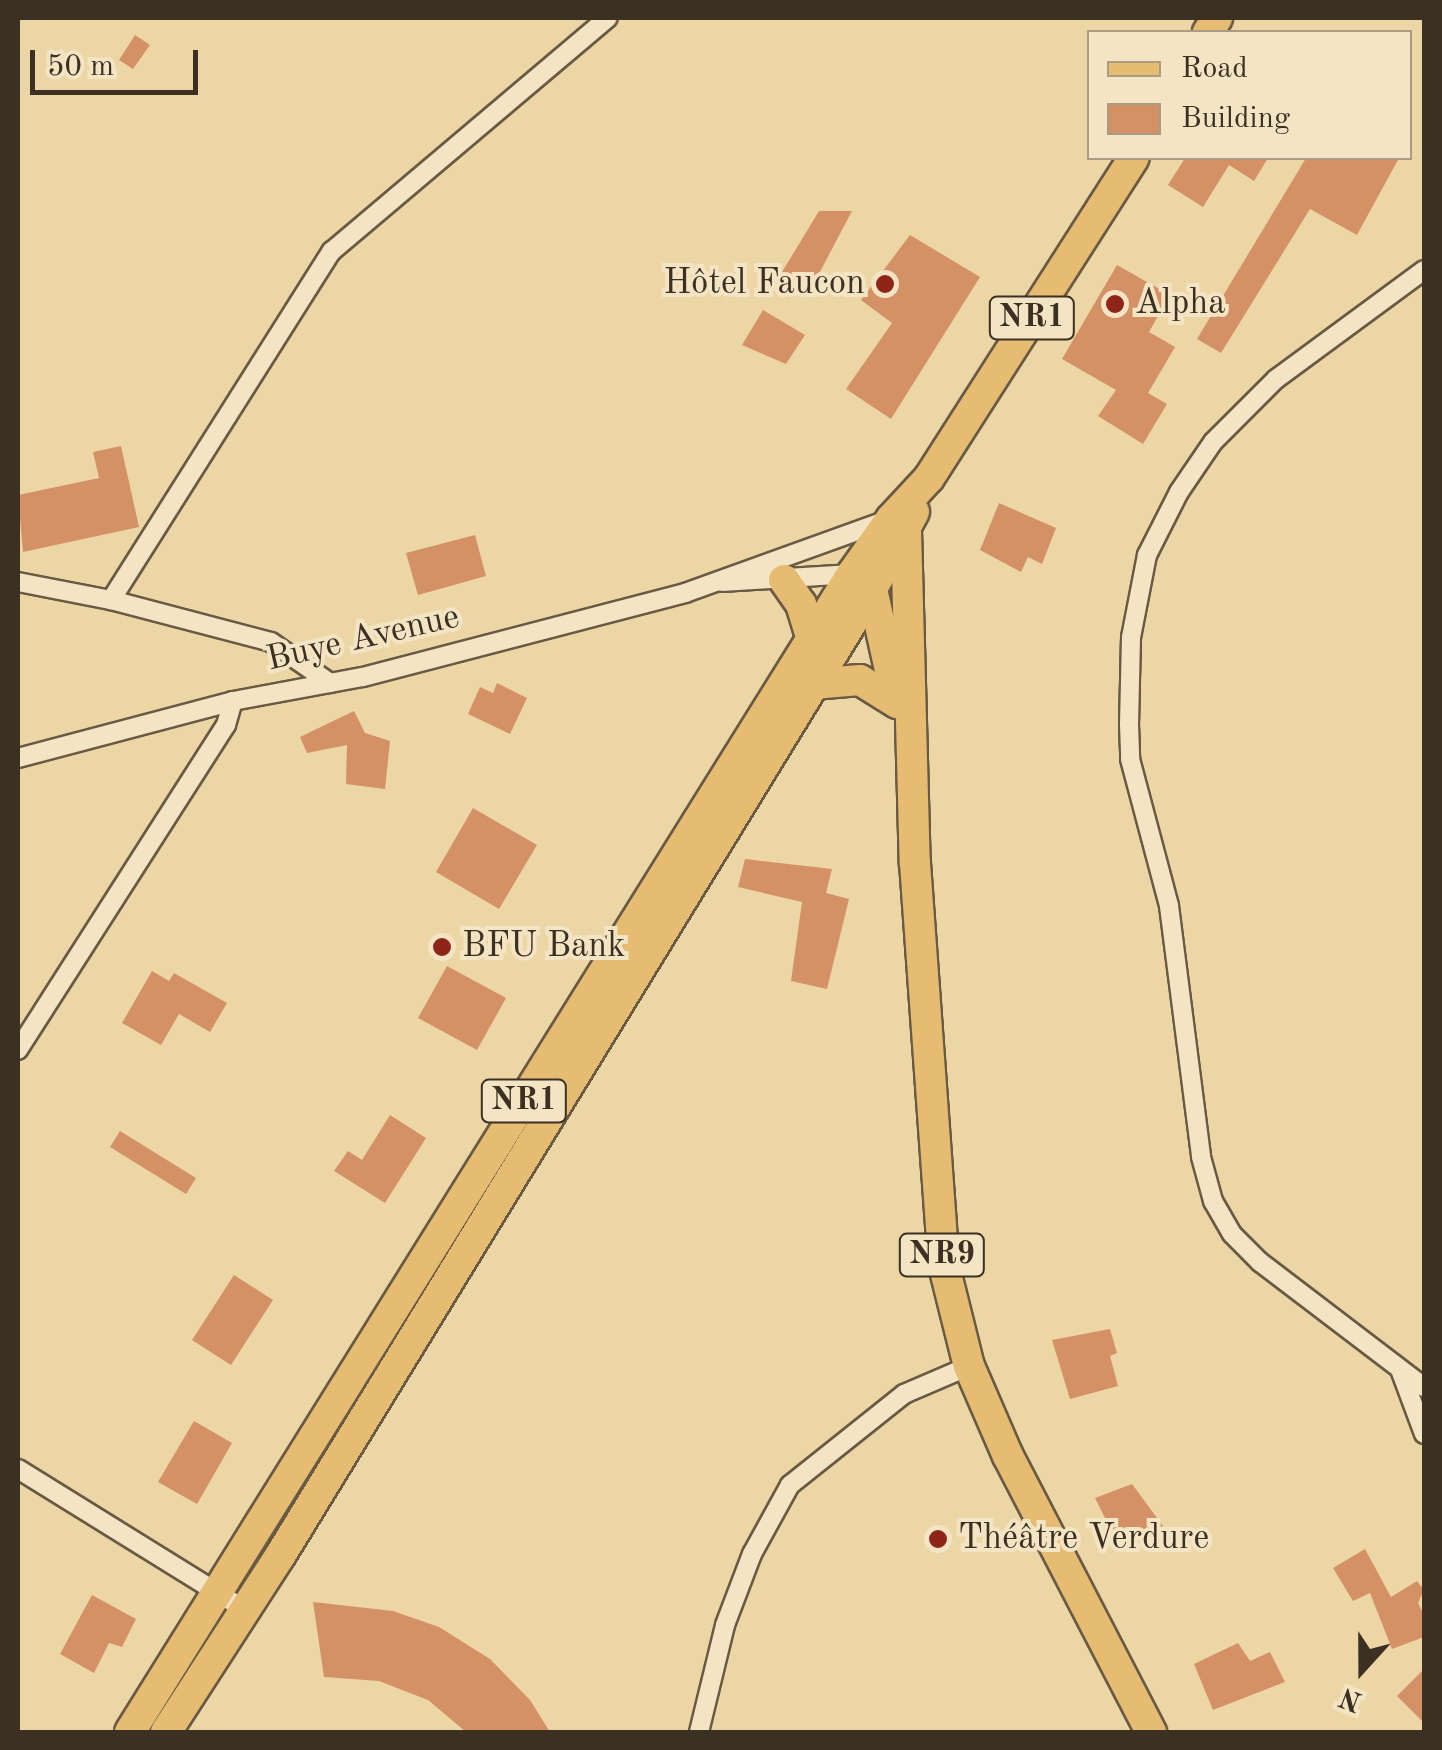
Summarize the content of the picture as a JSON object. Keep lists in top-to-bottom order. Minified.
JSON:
{"streets":{"main road":["NR1","NR9"],"street":["Buye Avenue"]},"crossings":[["NR1","Buye Avenue"],["NR1","NR9"],["Buye Avenue","NR9"]],"places":["Hôtel Faucon","Alpha","BFU Bank","Théâtre Verdure"],"legend":["Road","Building"],"scale_bar":"50 m","north":"bottom"}
